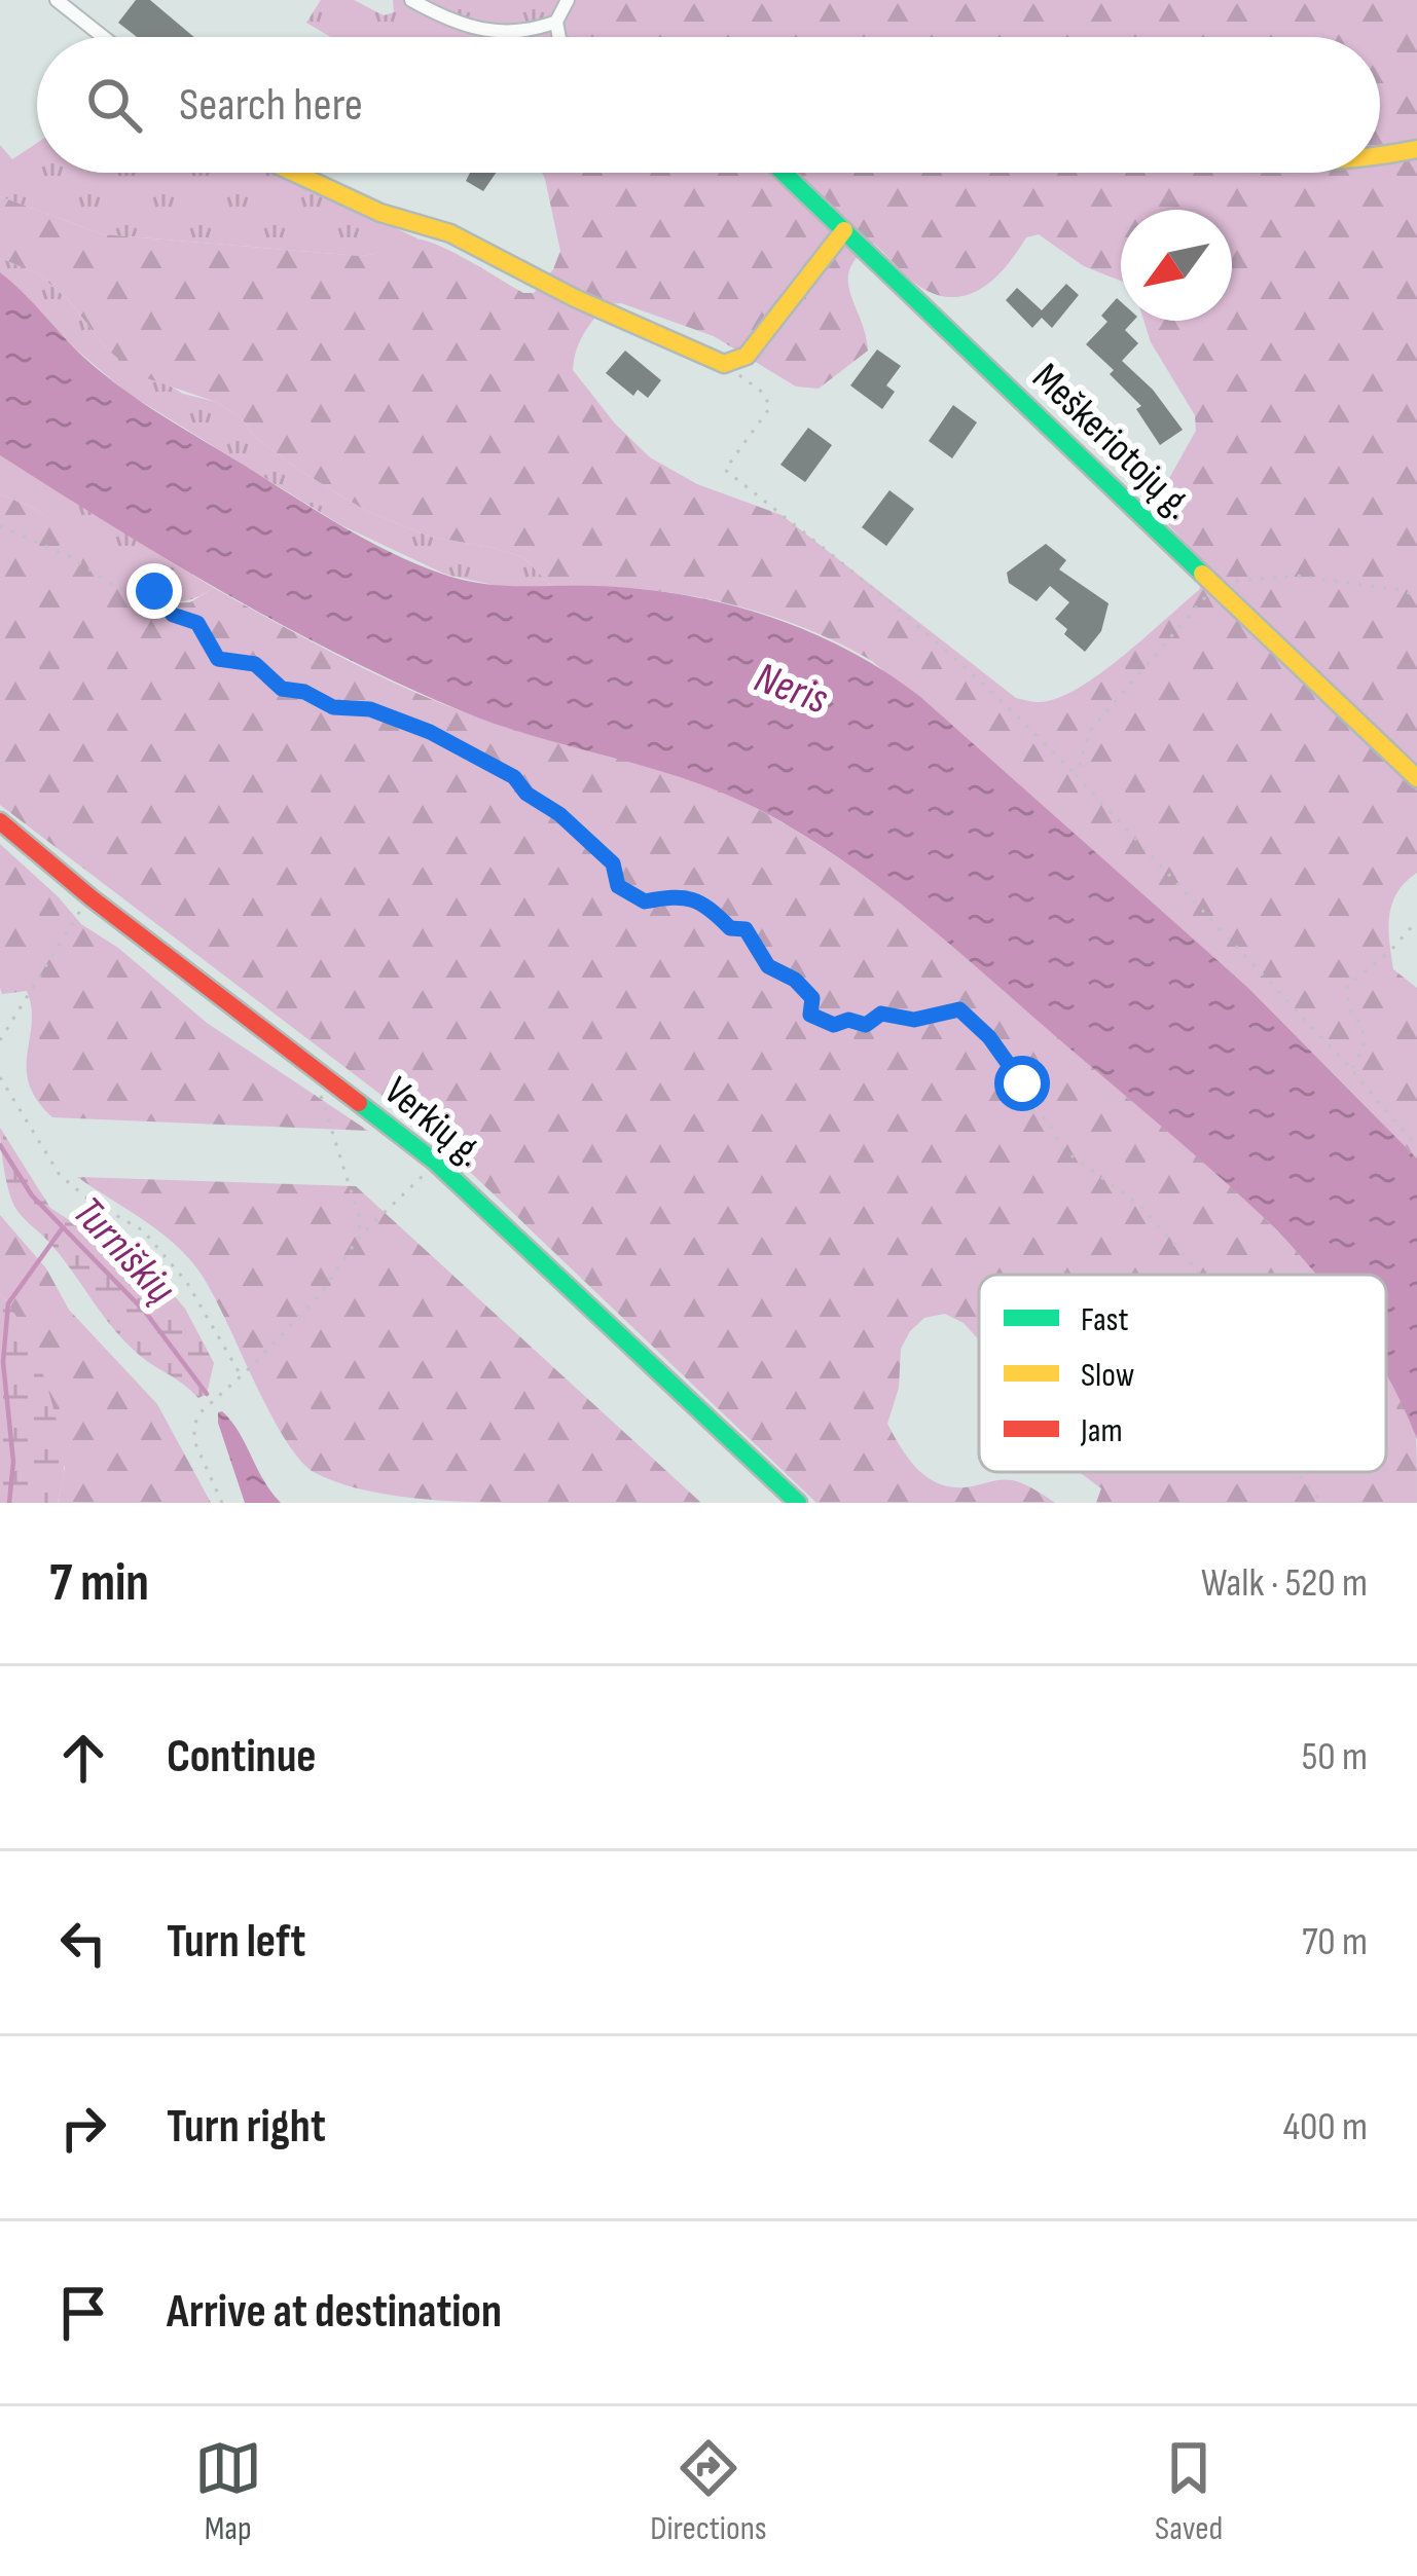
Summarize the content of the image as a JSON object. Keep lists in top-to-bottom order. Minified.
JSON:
{"streets":{"street":["Meškeriotojų g.","Verkių g."]},"water":["Neris","Turniškių"],"legend":["Fast","Slow","Jam"],"north":"bottom left","page":{"search":"Search here","heading":["7 min","Walk · 520 m"],"list":[["Continue","50 m"],["Turn left","70 m"],["Turn right","400 m"],"Arrive at destination"],"nav":["Map","Directions","Saved"]}}
